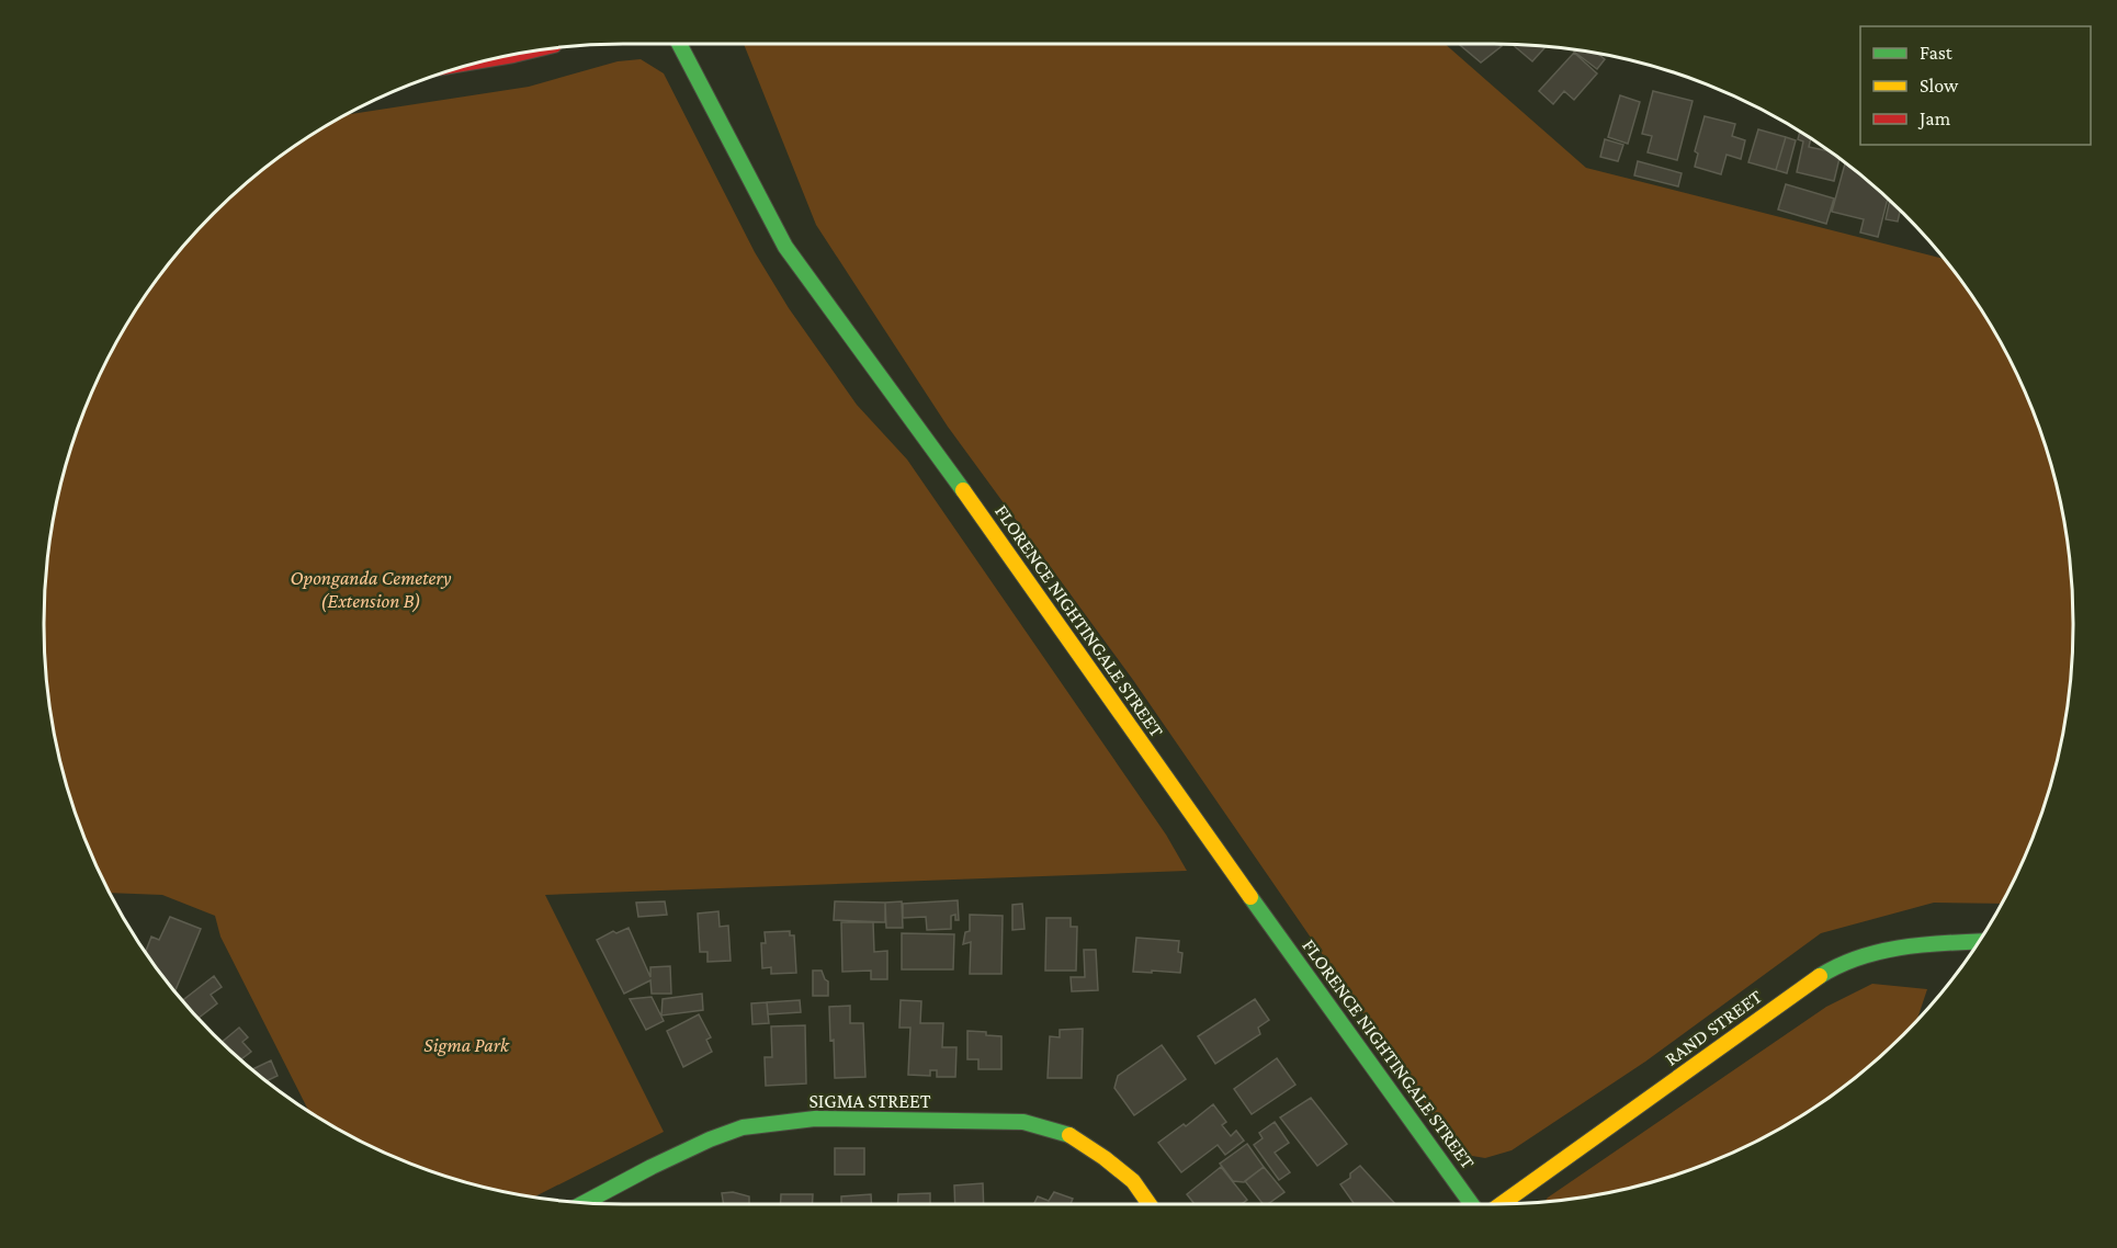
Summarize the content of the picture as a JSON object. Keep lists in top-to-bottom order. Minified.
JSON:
{"streets":{"main road":["FLORENCE NIGHTINGALE STREET","RAND STREET","SIGMA STREET"]},"parks":["Oponganda Cemetery (Extension B)","Sigma Park"],"legend":["Fast","Slow","Jam"]}
